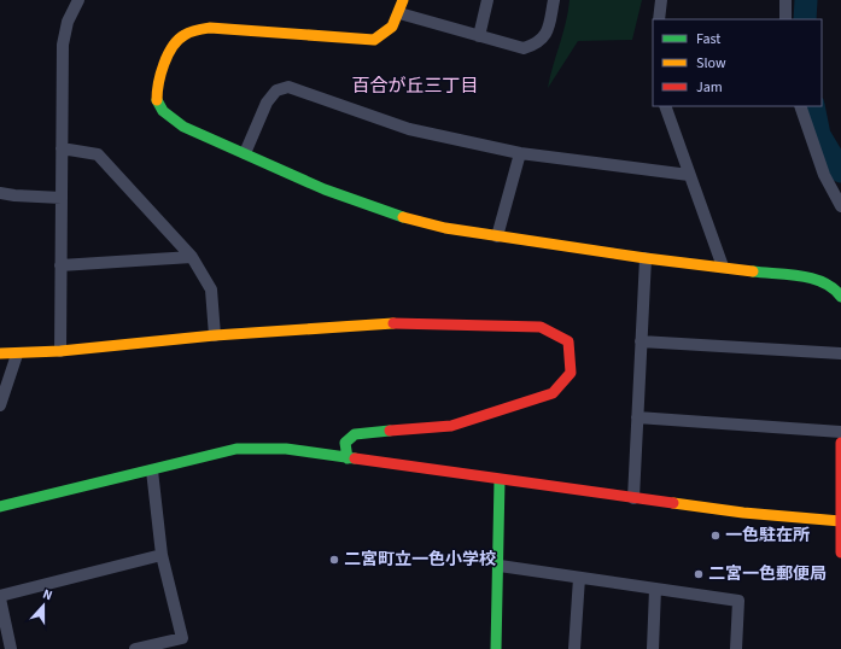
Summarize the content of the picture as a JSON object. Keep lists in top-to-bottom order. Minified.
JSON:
{"districts":["百合が丘三丁目"],"places":["一色駐在所","二宮町立一色小学校","二宮一色郵便局"],"legend":["Fast","Slow","Jam"],"north":"top"}
